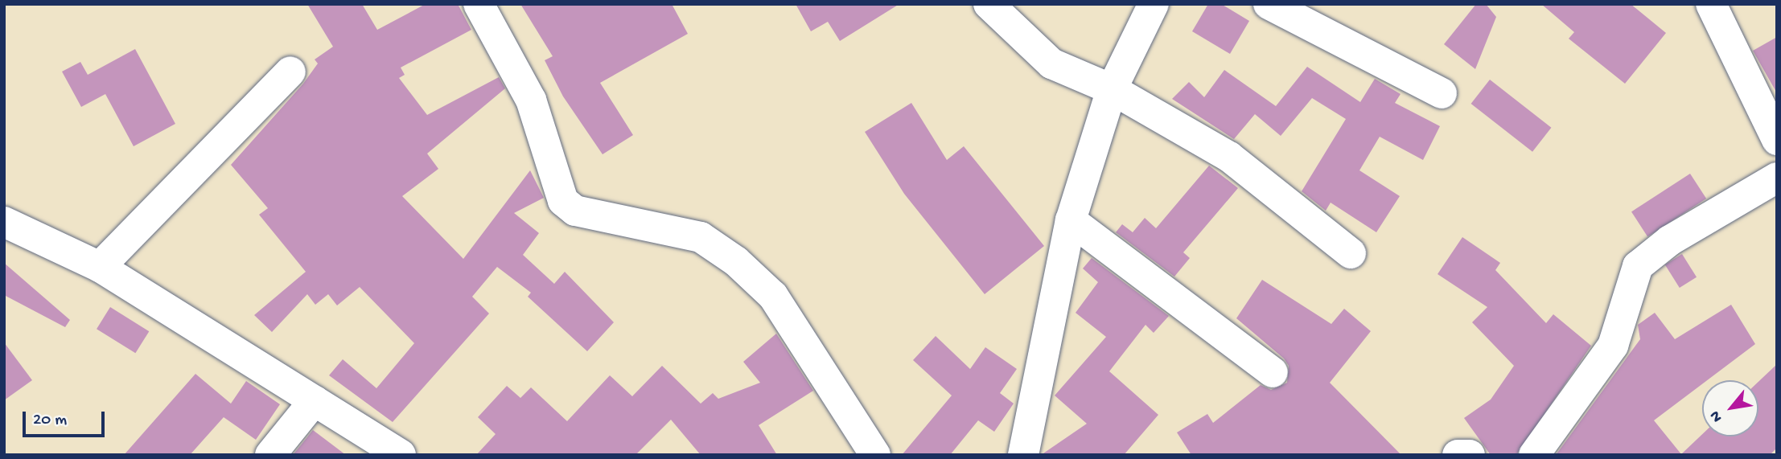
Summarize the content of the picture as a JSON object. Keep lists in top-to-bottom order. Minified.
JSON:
{"scale_bar":"20 m","north":"bottom left"}
